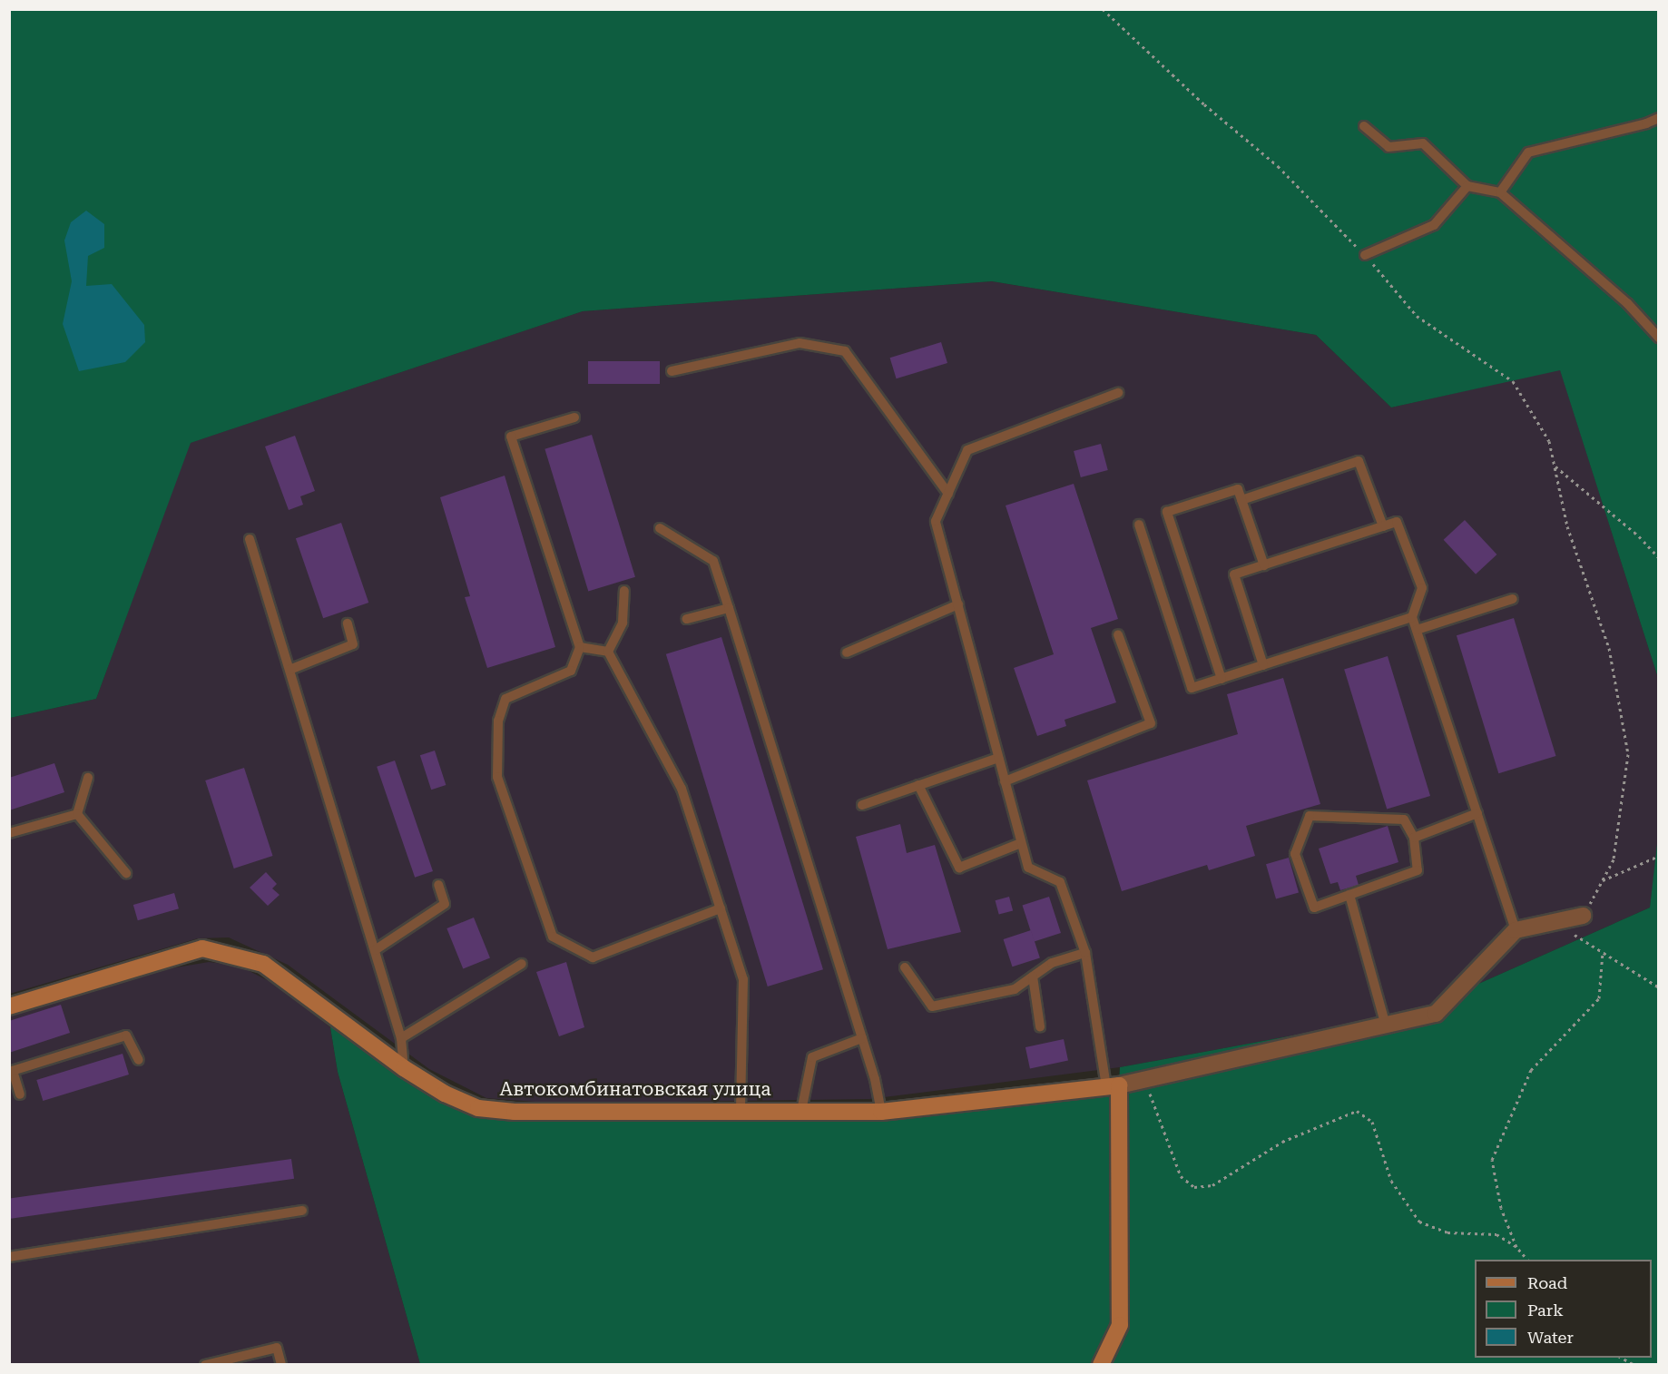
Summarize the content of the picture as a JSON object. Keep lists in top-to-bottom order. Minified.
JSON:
{"streets":{"street":["Автокомбинатовская улица"]},"legend":["Road","Park","Water"]}
